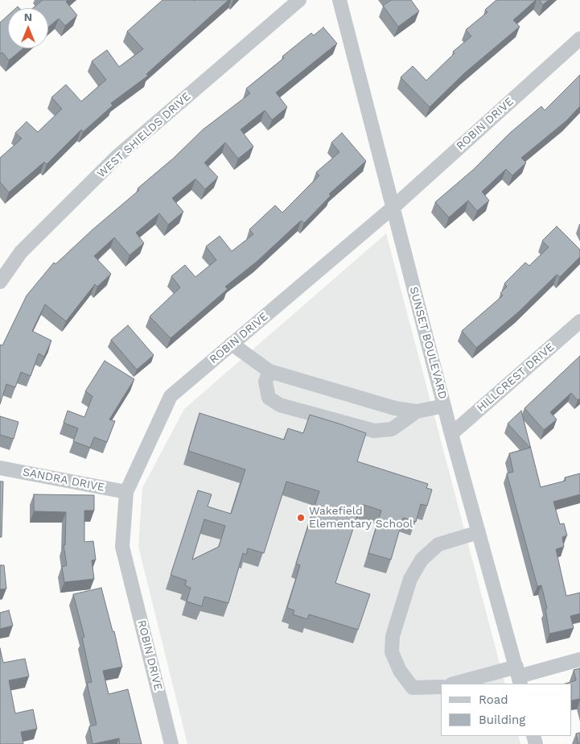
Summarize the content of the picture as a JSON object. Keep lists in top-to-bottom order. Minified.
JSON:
{"streets":{"street":["ROBIN DRIVE","WEST SHIELDS DRIVE","SUNSET BOULEVARD","HILLCREST DRIVE","SANDRA DRIVE"]},"crossings":[["ROBIN DRIVE","SUNSET BOULEVARD"],["ROBIN DRIVE","SANDRA DRIVE"],["SUNSET BOULEVARD","HILLCREST DRIVE"]],"places":["Wakefield Elementary School"],"legend":["Road","Building"],"north":"top"}
